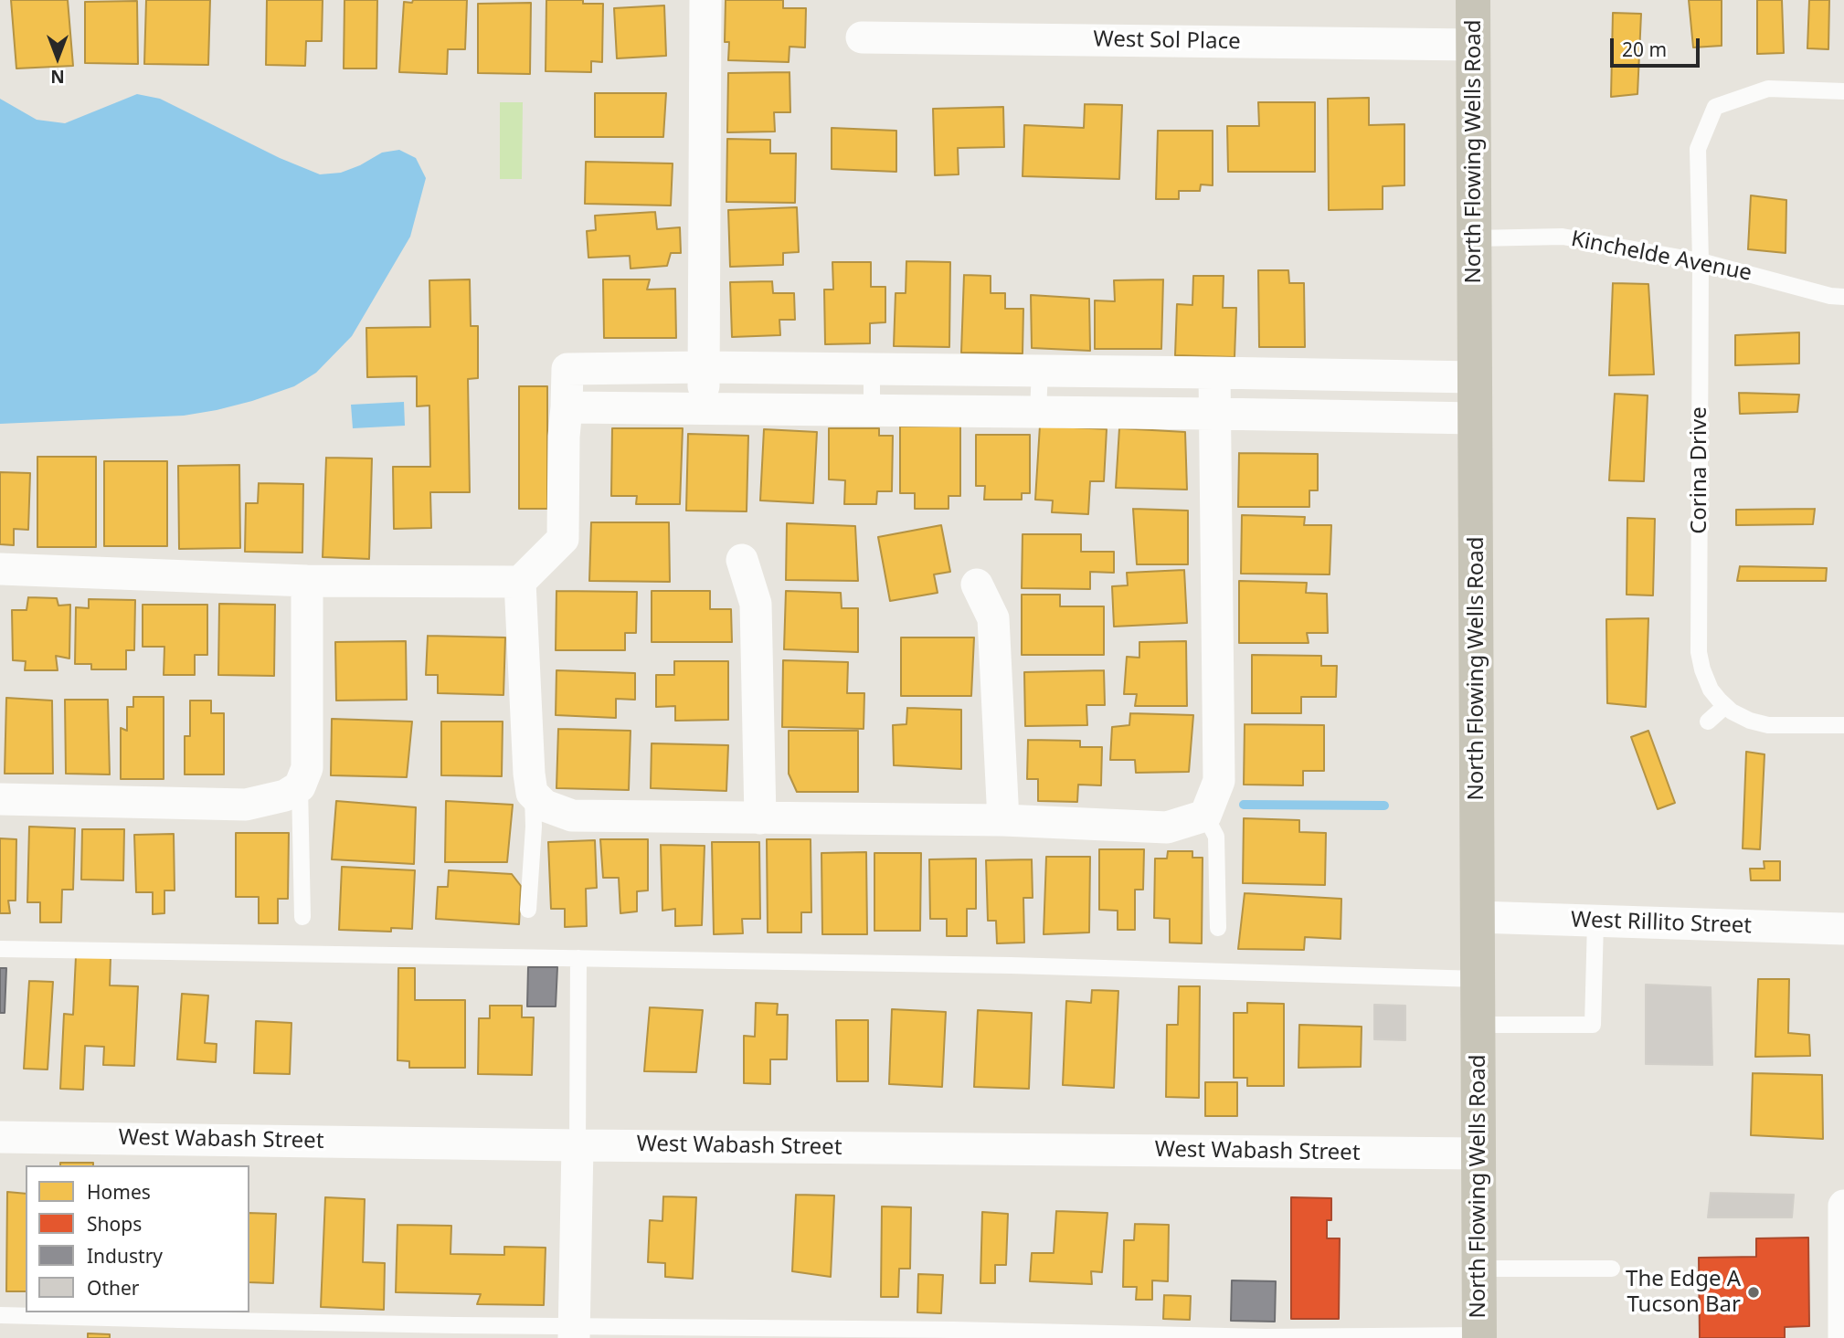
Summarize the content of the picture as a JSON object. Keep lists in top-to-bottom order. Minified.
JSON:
{"streets":{"main road":["North Flowing Wells Road"],"street":["West Sol Place","West Rillito Street","West Wabash Street"],"lane":["Kinchelde Avenue","Corina Drive"]},"crossings":[["West Sol Place","North Flowing Wells Road"],["North Flowing Wells Road","Kinchelde Avenue"],["North Flowing Wells Road","West Rillito Street"],["North Flowing Wells Road","West Wabash Street"],["Kinchelde Avenue","Corina Drive"]],"places":["The Edge A Tucson Bar"],"legend":["Homes","Shops","Industry","Other"],"scale_bar":"20 m","north":"bottom"}
